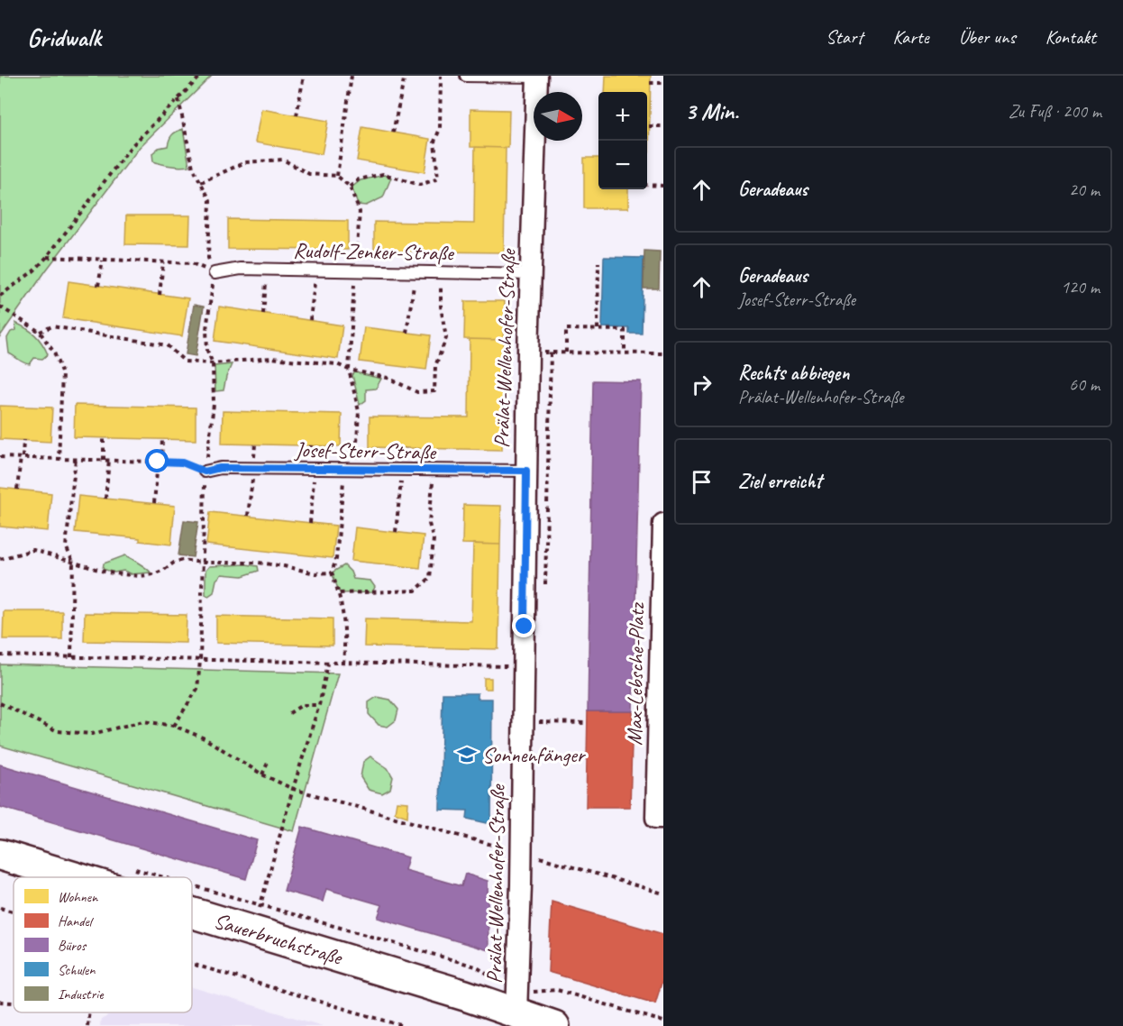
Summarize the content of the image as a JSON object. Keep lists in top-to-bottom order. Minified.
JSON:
{"streets":{"street":["Prälat-Wellenhofer-Straße","Max-Lebsche-Platz","Sauerbruchstraße"],"lane":["Rudolf-Zenker-Straße","Josef-Sterr-Straße"]},"crossings":[["Rudolf-Zenker-Straße","Prälat-Wellenhofer-Straße"],["Prälat-Wellenhofer-Straße","Josef-Sterr-Straße"],["Prälat-Wellenhofer-Straße","Sauerbruchstraße"]],"places":{"school or university":["Sonnenfänger"]},"legend":["Wohnen","Handel","Büros","Schulen","Industrie"],"north":"right","page":{"header":"Gridwalk","nav":["Start","Karte","Über uns","Kontakt"],"heading":["3 Min.","Zu Fuß · 200 m"],"map_buttons":["+","−"],"list":[["Geradeaus","20 m"],["Geradeaus","Josef-Sterr-Straße","120 m"],["Rechts abbiegen","Prälat-Wellenhofer-Straße","60 m"],"Ziel erreicht"]}}
